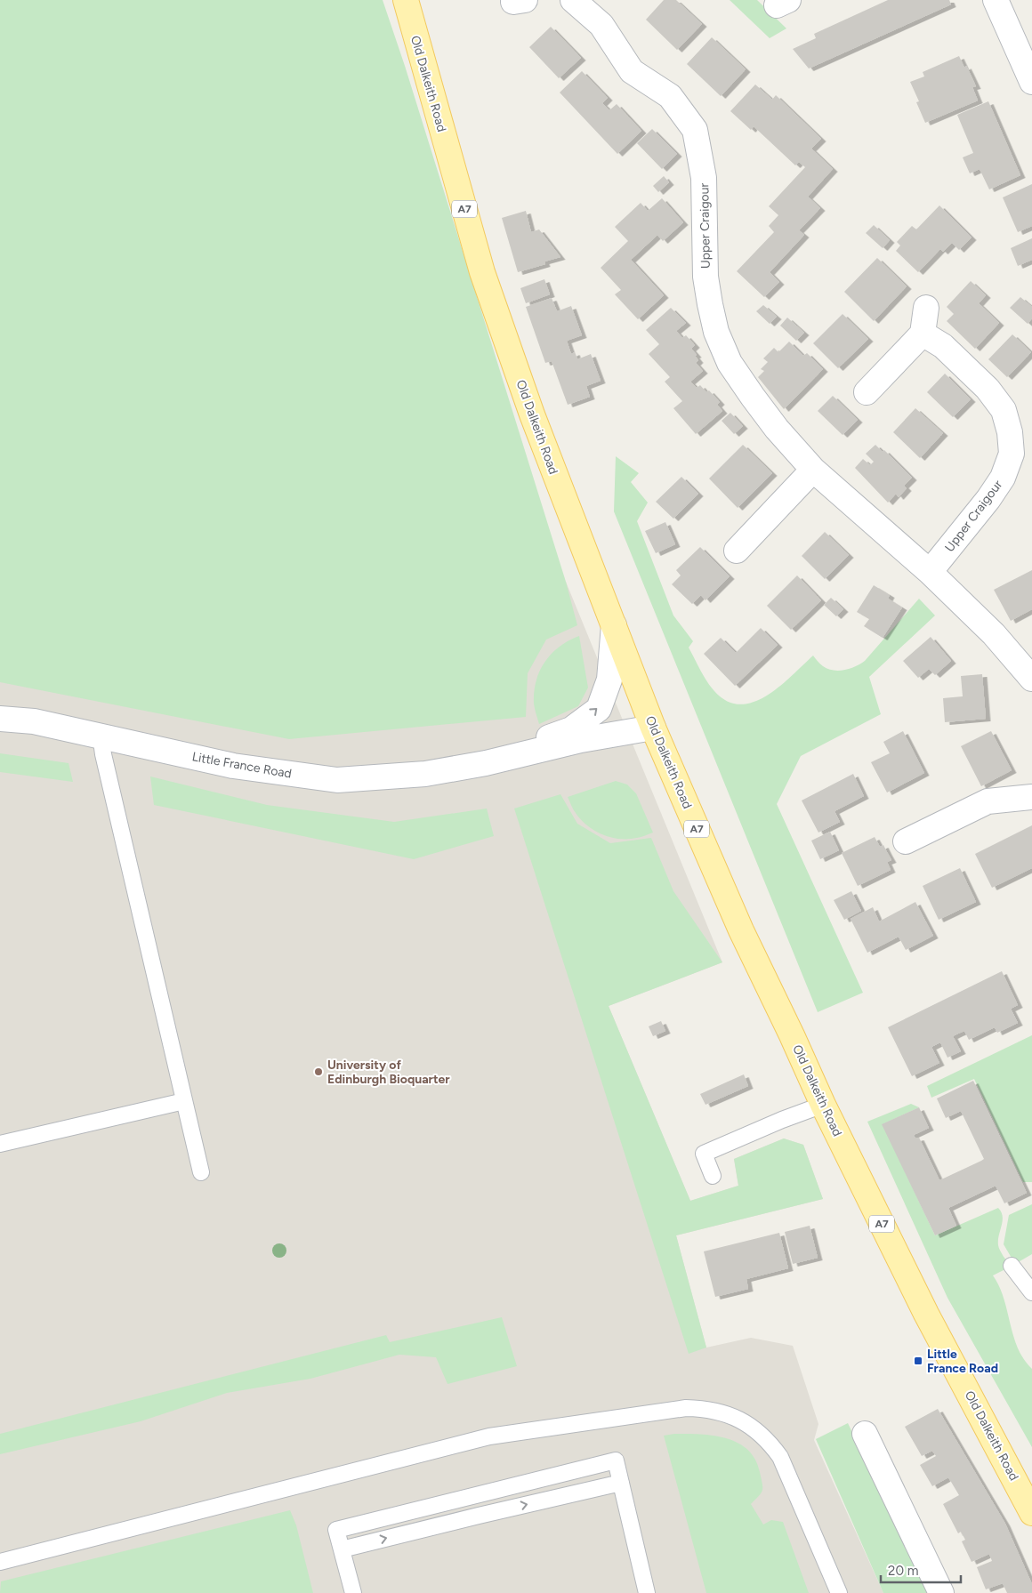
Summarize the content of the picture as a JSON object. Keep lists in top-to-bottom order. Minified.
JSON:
{"streets":{"main road":["Old Dalkeith Road","A7"],"street":["Upper Craigour","Little France Road"]},"crossings":[["Old Dalkeith Road","Little France Road"]],"places":{"other":["University of Edinburgh Bioquarter"],"transit":["Little France Road"]},"scale_bar":"20 m"}
